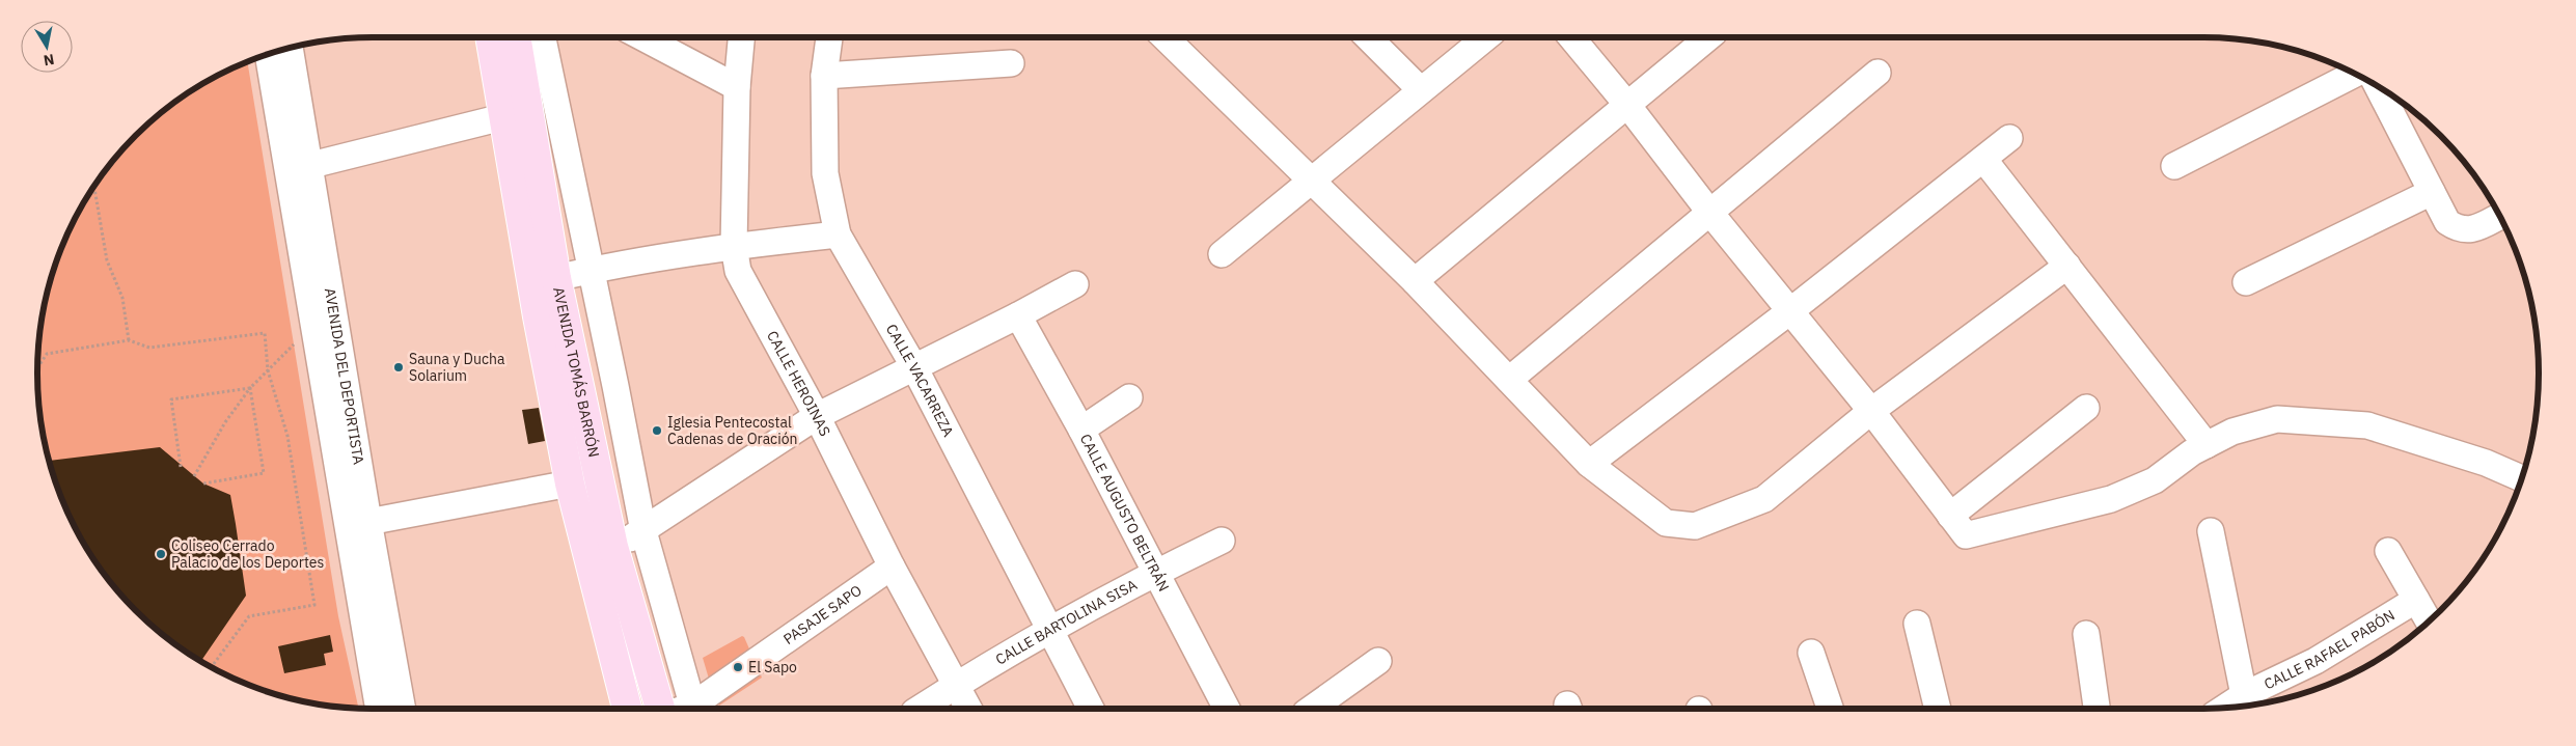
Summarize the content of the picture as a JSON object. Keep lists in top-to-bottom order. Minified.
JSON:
{"streets":{"main road":["AVENIDA TOMÁS BARRÓN"],"street":["AVENIDA DEL DEPORTISTA","CALLE VACARREZA","CALLE HEROINAS","CALLE AUGUSTO BELTRÁN","PASAJE SAPO","CALLE BARTOLINA SISA","CALLE RAFAEL PABÓN"]},"crossings":[["CALLE VACARREZA","CALLE BARTOLINA SISA"],["CALLE HEROINAS","PASAJE SAPO"],["CALLE HEROINAS","CALLE BARTOLINA SISA"],["CALLE AUGUSTO BELTRÁN","CALLE BARTOLINA SISA"]],"places":["Sauna y Ducha Solarium","Iglesia Pentecostal Cadenas de Oración","Coliseo Cerrado Palacio de los Deportes","El Sapo"],"north":"bottom"}
